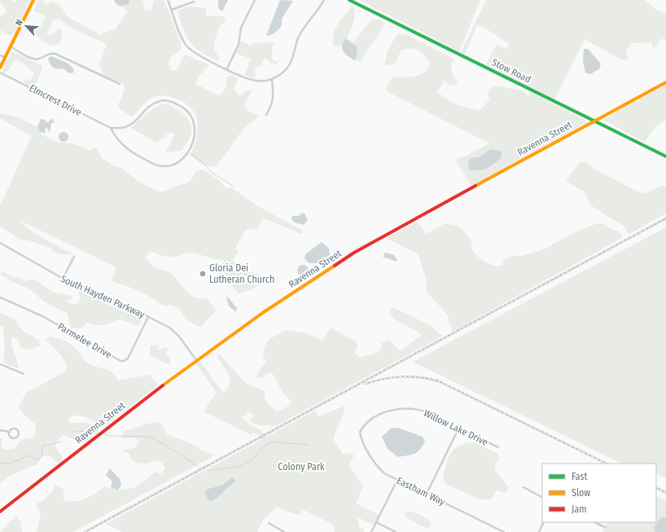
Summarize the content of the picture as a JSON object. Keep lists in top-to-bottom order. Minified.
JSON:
{"streets":{"street":["Stow Road","Elmcrest Drive","Ravenna Street","South Hayden Parkway","Parmelee Drive","Willow Lake Drive","Eastham Way"]},"crossings":[["Stow Road","Ravenna Street"],["Ravenna Street","South Hayden Parkway"],["South Hayden Parkway","Parmelee Drive"],["Willow Lake Drive","Eastham Way"]],"parks":["Colony Park"],"places":["Gloria Dei Lutheran Church"],"legend":["Fast","Slow","Jam"],"north":"top left"}
